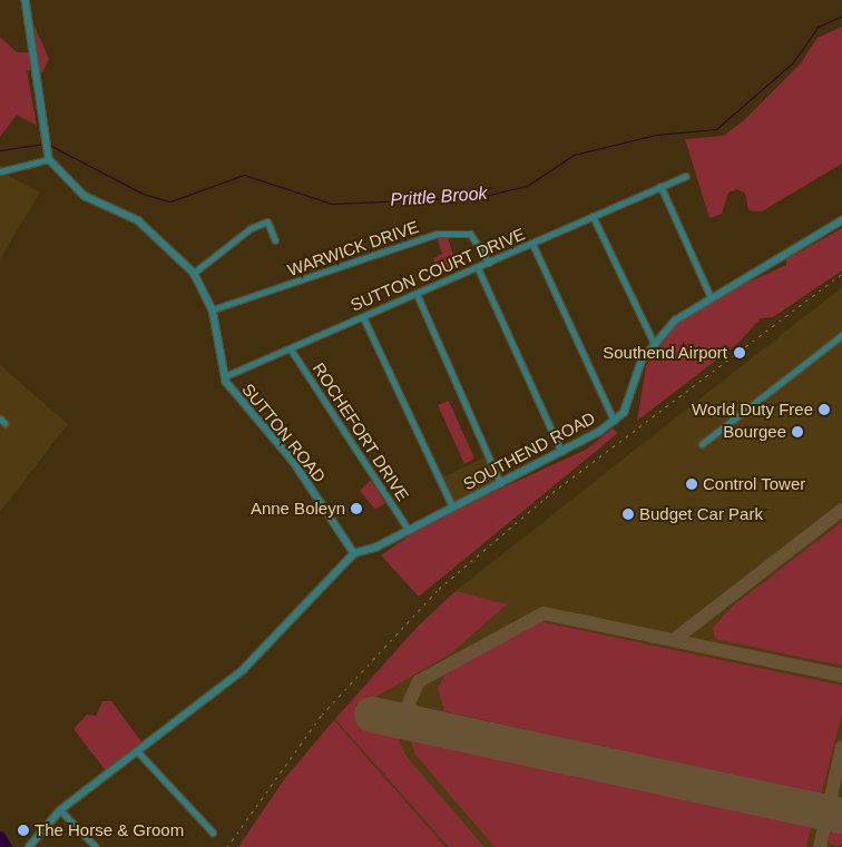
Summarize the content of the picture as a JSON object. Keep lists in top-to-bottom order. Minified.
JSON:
{"streets":{"street":["WARWICK DRIVE","SUTTON COURT DRIVE","ROCHEFORT DRIVE","SUTTON ROAD","SOUTHEND ROAD"]},"crossings":[["WARWICK DRIVE","SUTTON COURT DRIVE"],["WARWICK DRIVE","SUTTON ROAD"],["SUTTON COURT DRIVE","ROCHEFORT DRIVE"],["SUTTON COURT DRIVE","SUTTON ROAD"],["ROCHEFORT DRIVE","SOUTHEND ROAD"],["SUTTON ROAD","SOUTHEND ROAD"]],"water":["Prittle Brook"],"places":["Southend Airport","World Duty Free","Bourgee","Control Tower","Anne Boleyn","Budget Car Park","The Horse & Groom"]}
